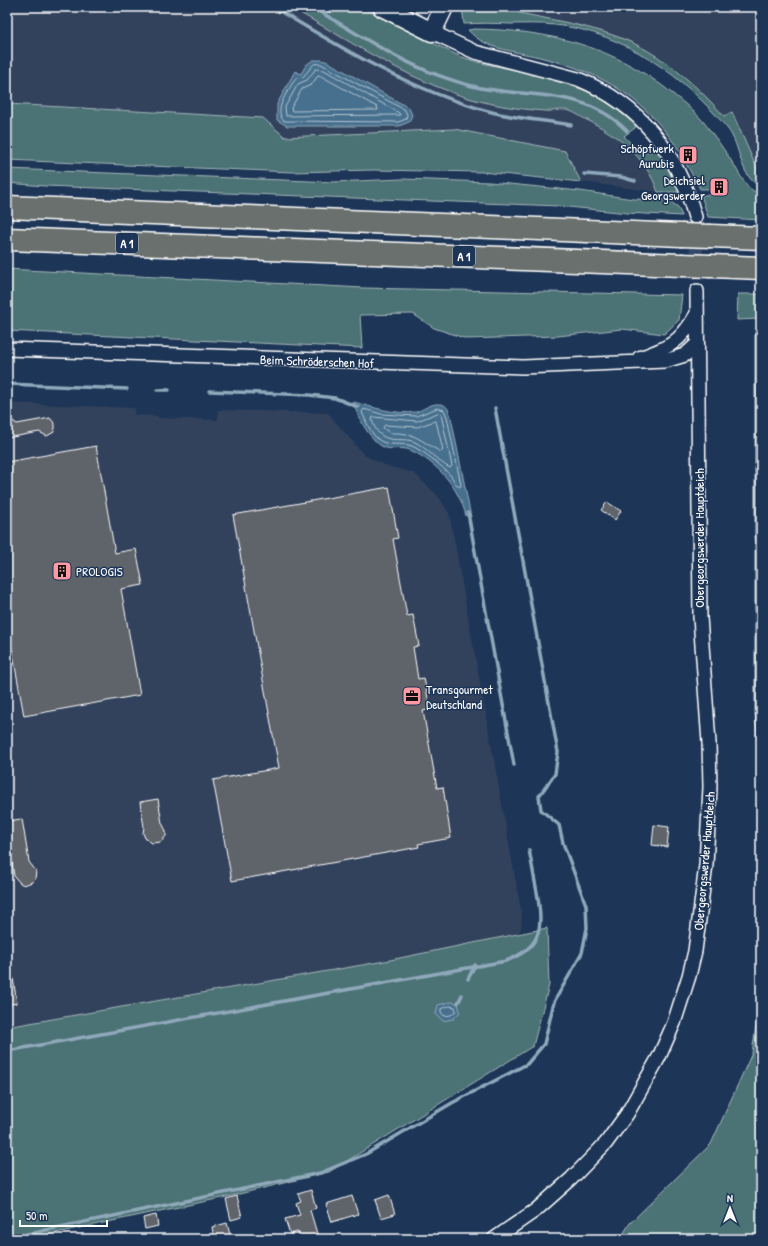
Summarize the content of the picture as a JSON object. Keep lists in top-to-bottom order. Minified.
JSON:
{"streets":{"highway":["A 1"],"street":["Beim Schröderschen Hof","Obergeorgswerder Hauptdeich"]},"crossings":[["Beim Schröderschen Hof","Obergeorgswerder Hauptdeich"]],"places":{"building":["Schöpfwerk Aurubis","Deichsiel Georgswerder","PROLOGIS"],"office":["Transgourmet Deutschland"]},"scale_bar":"50 m","north":"top"}
